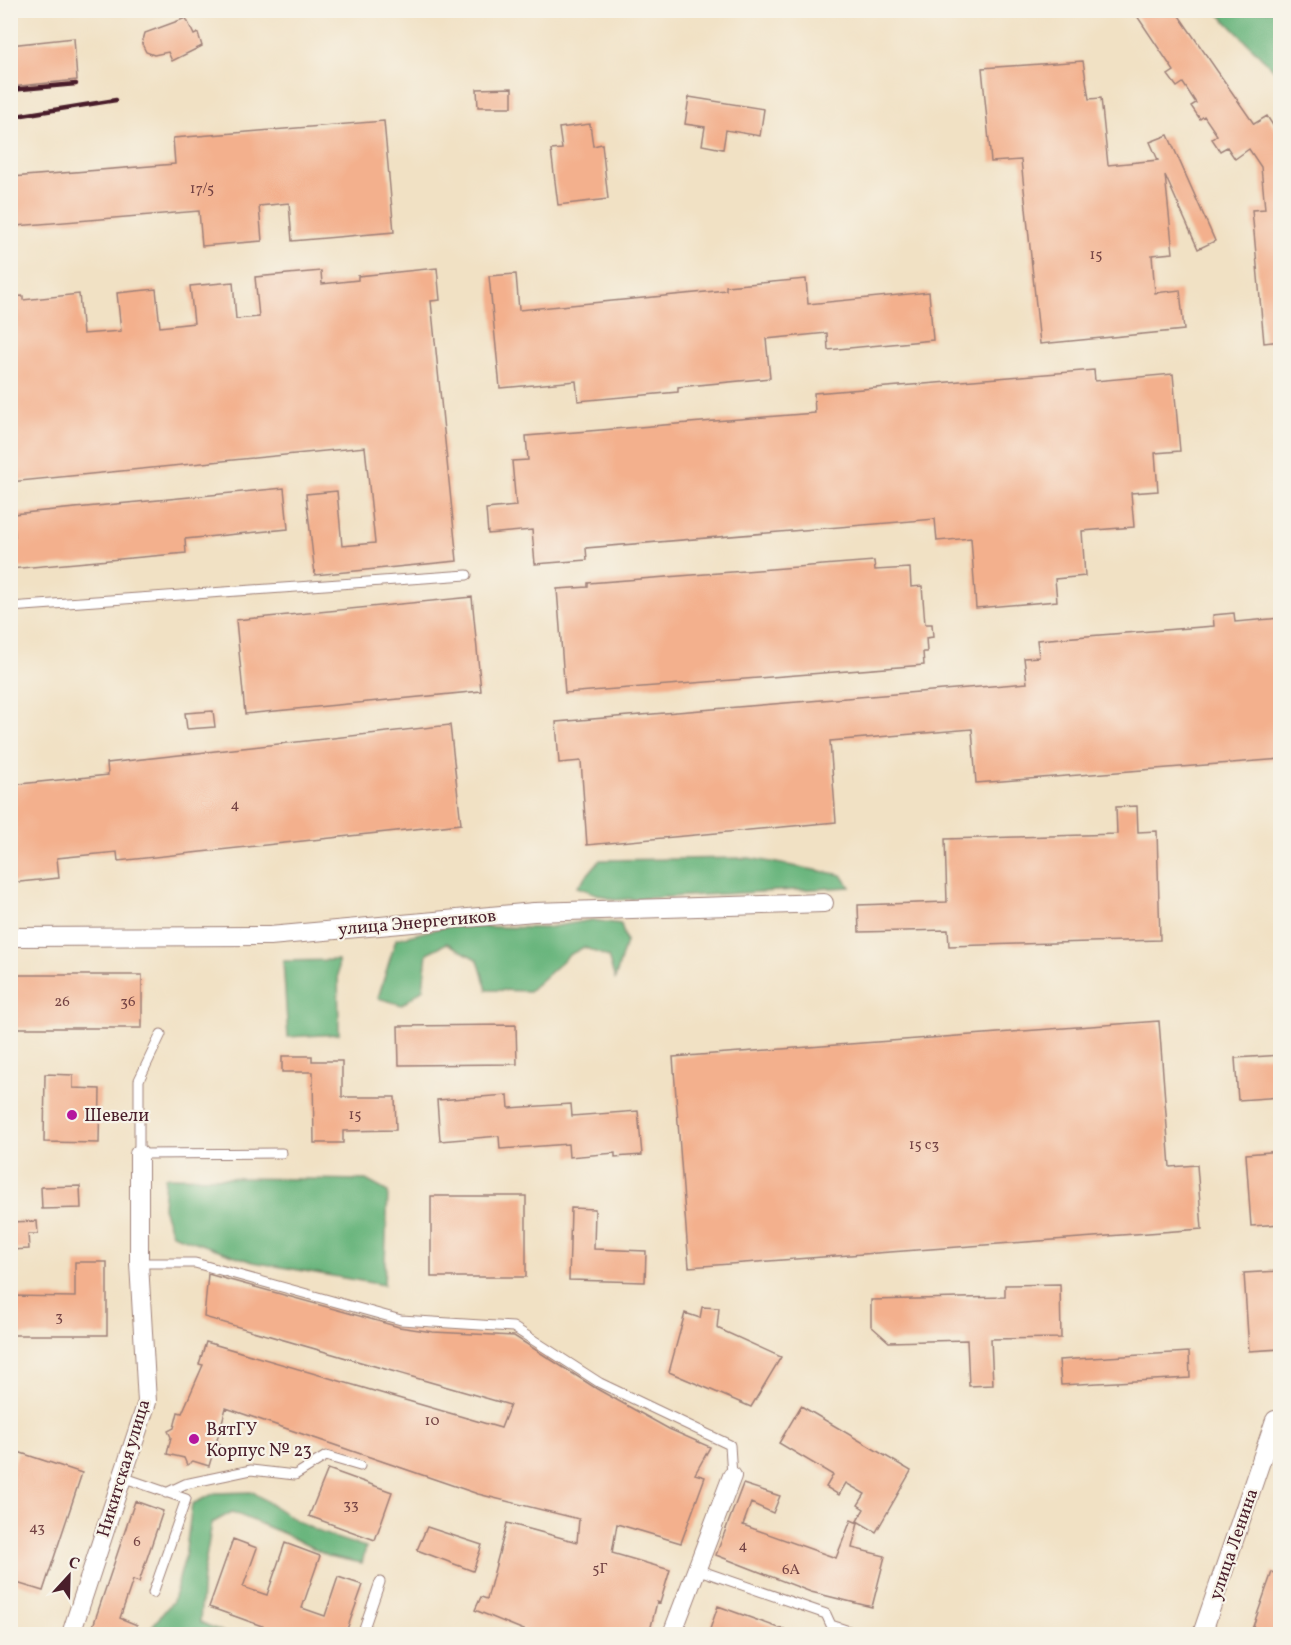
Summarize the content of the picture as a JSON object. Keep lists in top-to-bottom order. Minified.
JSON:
{"streets":{"street":["улица Энергетиков","Никитская улица","улица Ленина"]},"places":["Шевели","ВятГУ Корпус № 23"],"house_numbers":["17/5","15","4","26","36","15","15 с3","3","10","33","43","6","4","5Г","6А"],"north":"top"}
